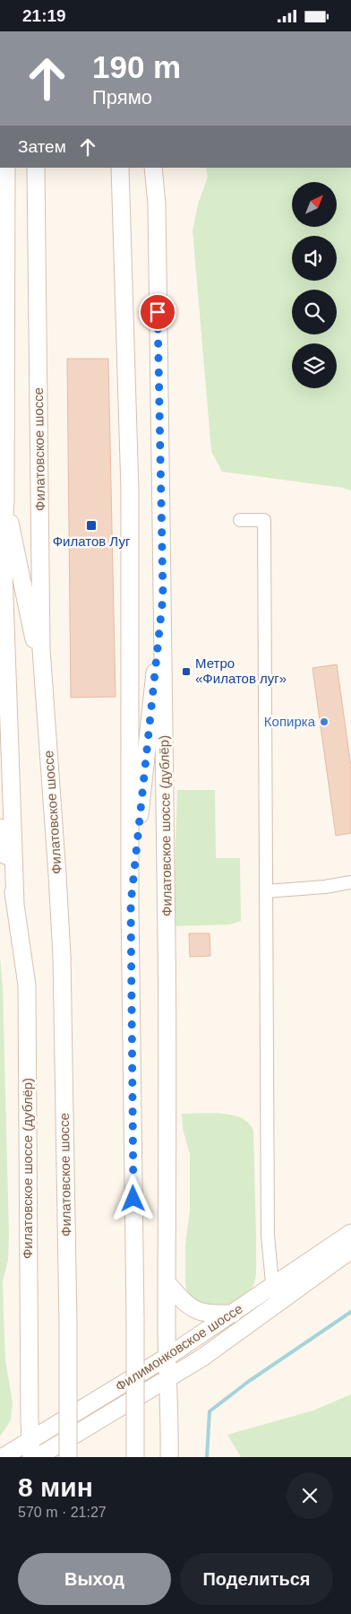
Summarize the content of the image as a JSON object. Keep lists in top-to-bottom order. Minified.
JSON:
{"streets":{"main road":["Филатовское шоссе","Филатовское шоссе (дублёр)","Филимонковское шоссе"]},"crossings":[["Филатовское шоссе (дублёр)","Филимонковское шоссе"]],"places":{"transit":["Филатов Луг","Метро «Филатов луг»"],"other":["Копирка"]},"north":"top right","page":{"status":"21:19","turn":["190 m","Прямо"],"then":"Затем","heading":["8 мин","570 m · 21:27"],"buttons":["Выход","Поделиться"]}}
